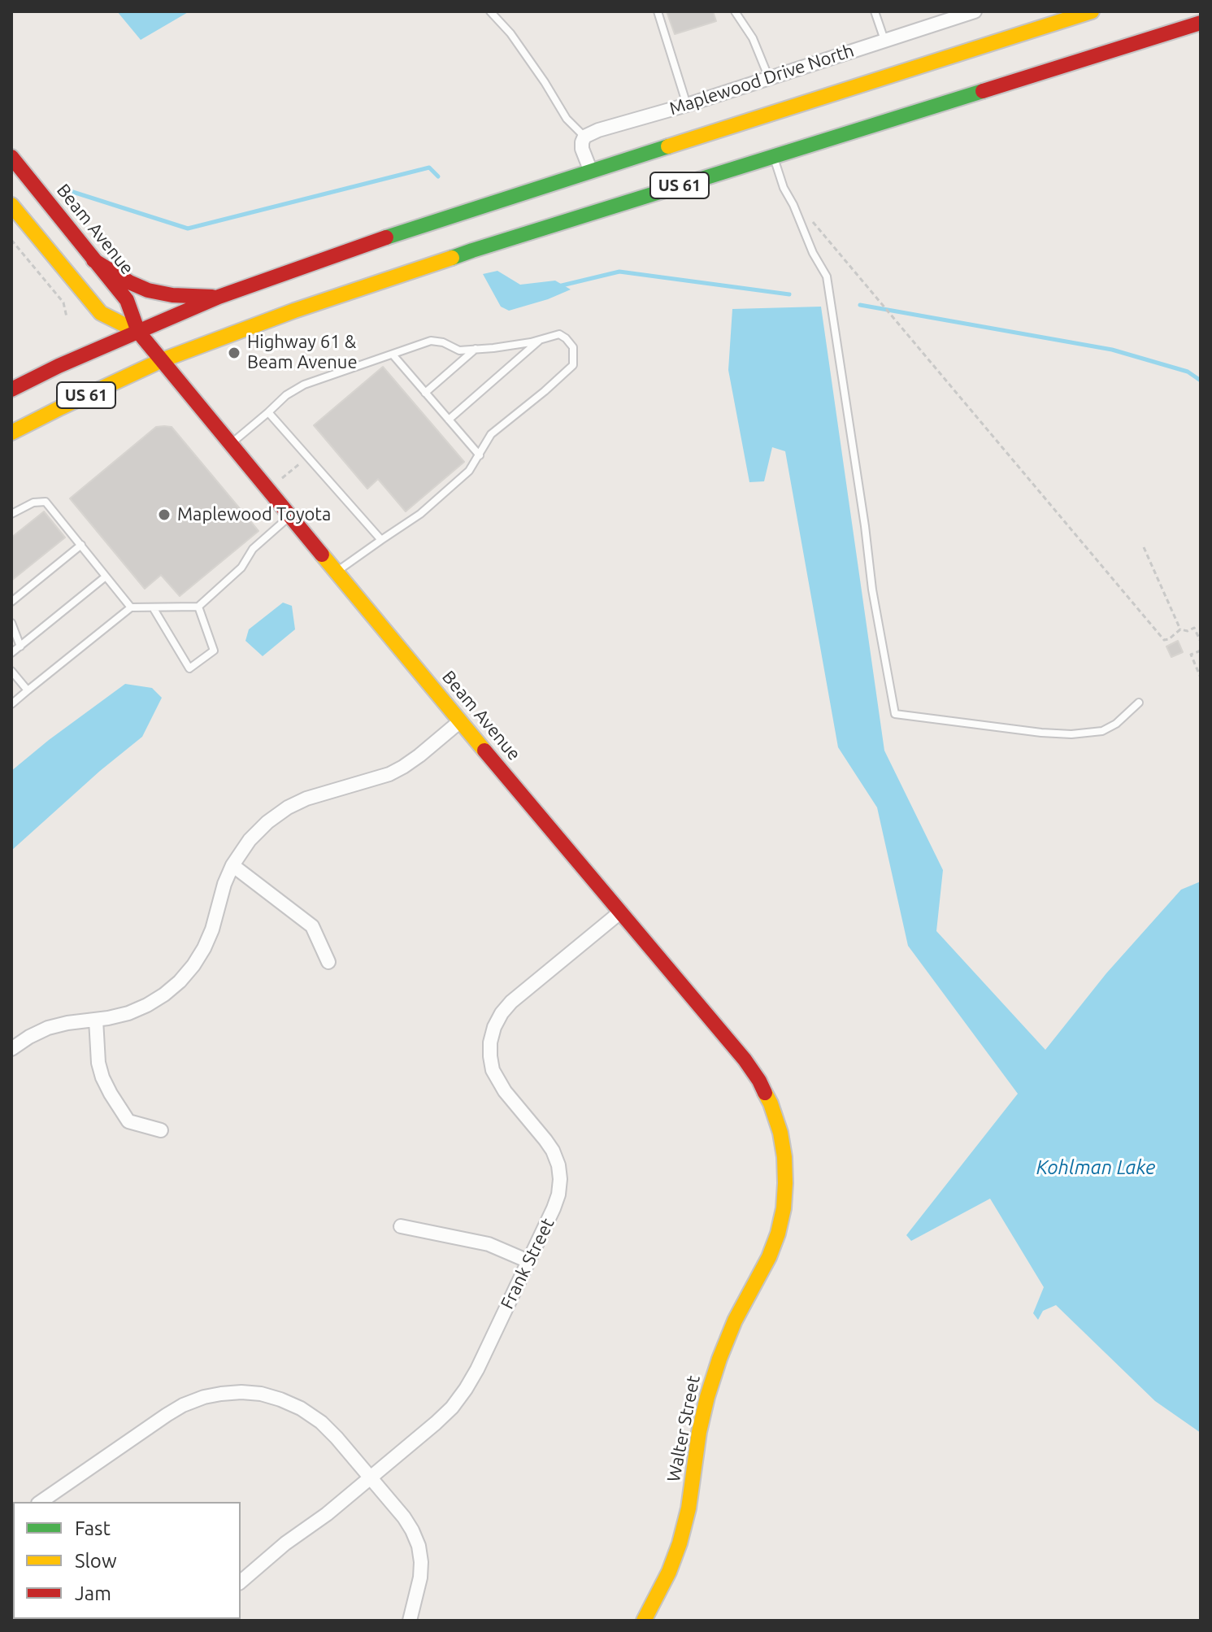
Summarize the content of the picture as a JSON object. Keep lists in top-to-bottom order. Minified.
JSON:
{"streets":{"main road":["US 61","Beam Avenue","Walter Street"],"street":["Maplewood Drive North","Frank Street"]},"crossings":[["US 61","Beam Avenue"],["Beam Avenue","Frank Street"],["Beam Avenue","Walter Street"]],"water":["Kohlman Lake"],"places":["Highway 61 & Beam Avenue","Maplewood Toyota"],"legend":["Fast","Slow","Jam"]}
